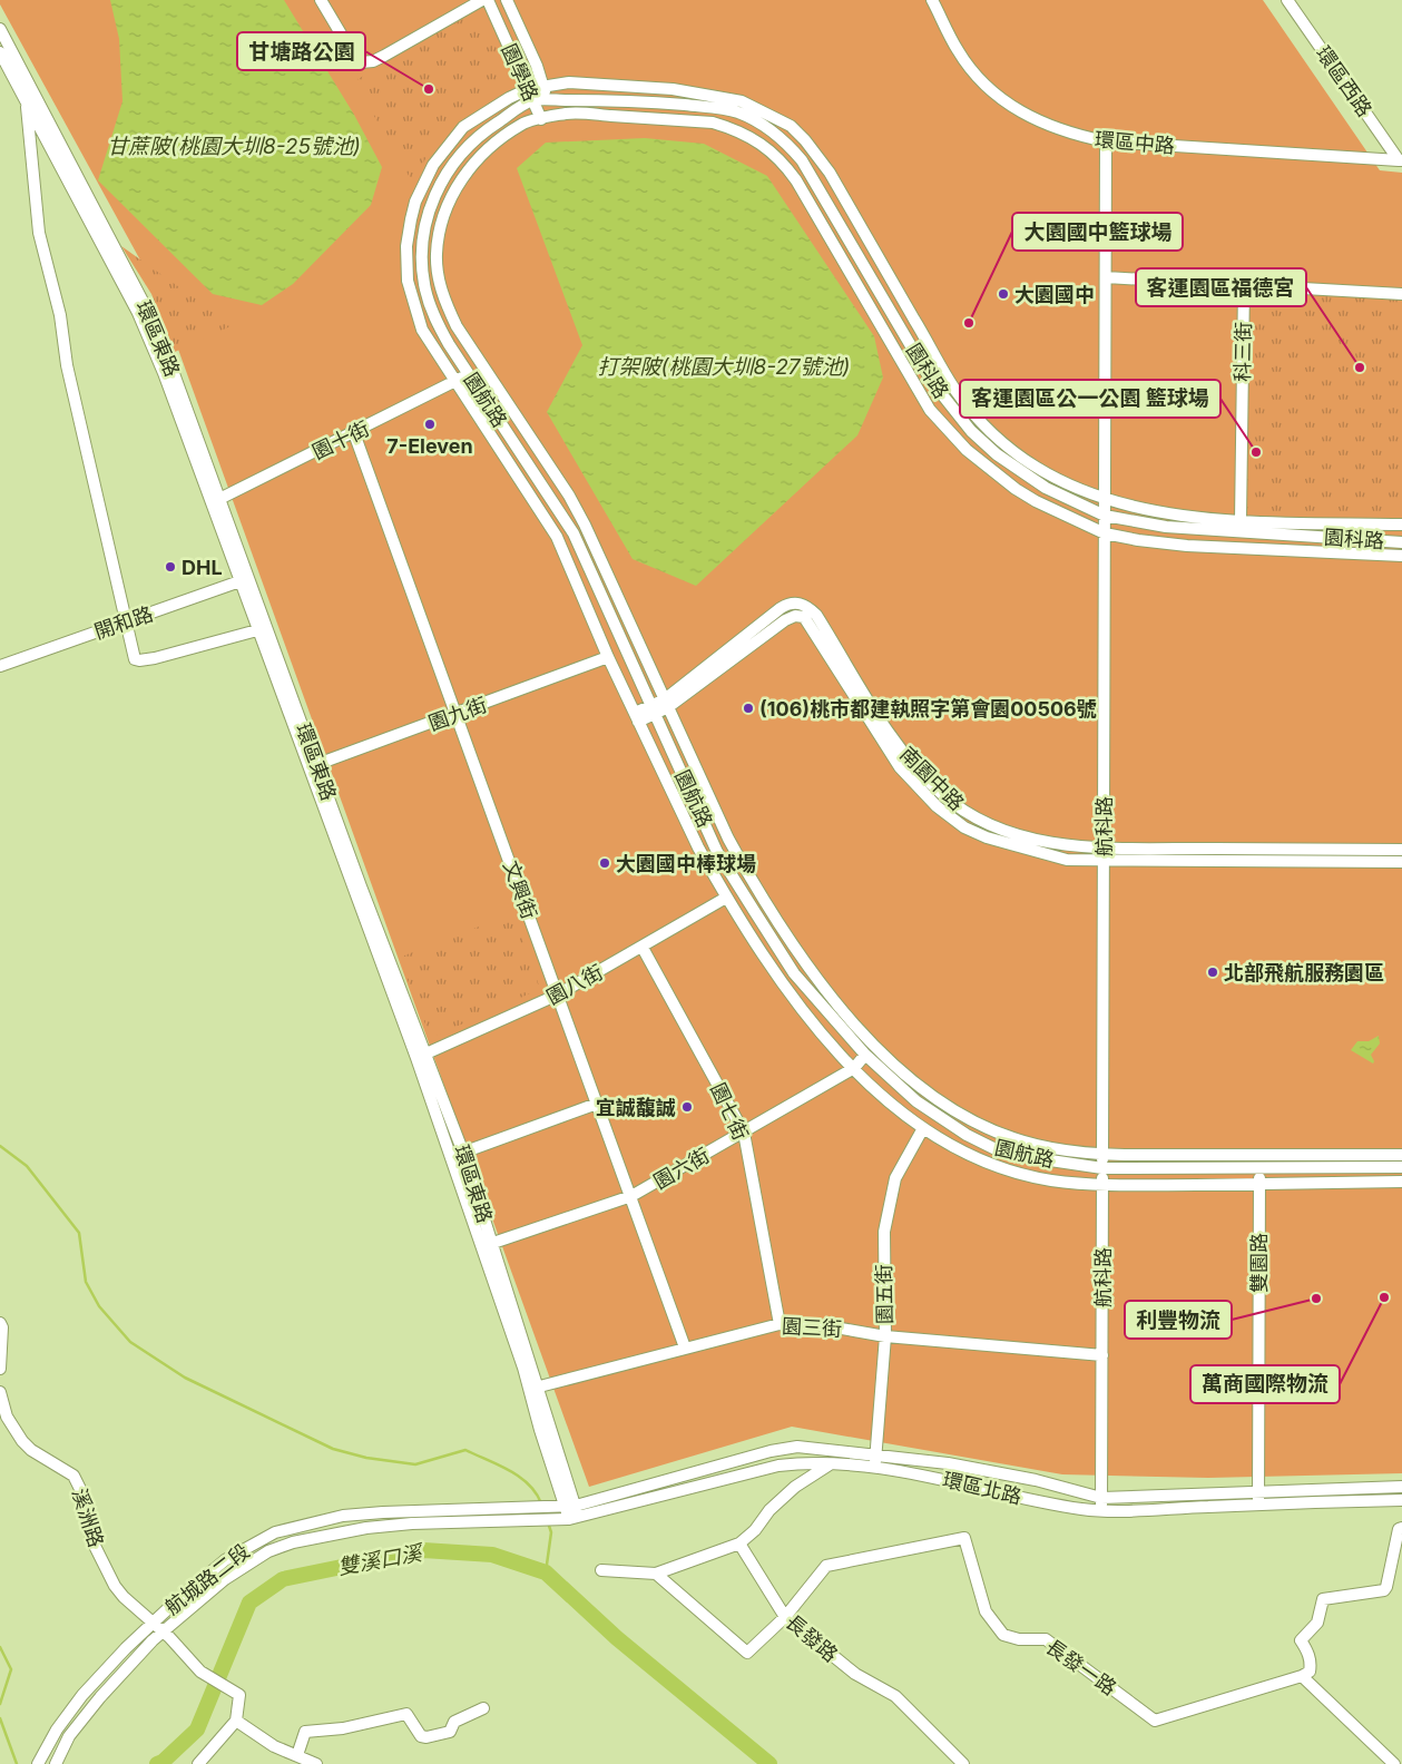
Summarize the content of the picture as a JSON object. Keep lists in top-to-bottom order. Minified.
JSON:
{"streets":{"street":["園學路","環區西路","環區中路","環區東路","科三街","園科路","園航路","園十街","開和路","園九街","南園中路","航科路","文興街","園八街","園七街","園六街","雙園路","園五街","園三街","環區北路","溪洲路","航城路二段","長發路","長發一路"]},"crossings":[["園學路","園科路"],["園學路","園航路"],["環區西路","環區中路"],["環區中路","航科路"],["環區東路","園十街"],["環區東路","開和路"],["環區東路","園九街"],["環區東路","園八街"],["環區東路","園六街"],["環區東路","園三街"],["環區東路","環區北路"],["環區東路","航城路二段"],["園科路","園航路"],["園科路","航科路"],["園航路","園十街"],["園航路","南園中路"],["園航路","航科路"],["園航路","園六街"],["園航路","雙園路"],["園十街","文興街"],["園九街","文興街"],["南園中路","航科路"],["航科路","園三街"],["航科路","環區北路"],["文興街","園八街"],["文興街","園六街"],["文興街","園三街"],["園八街","園七街"],["園七街","園六街"],["園七街","園三街"],["雙園路","環區北路"],["園五街","園三街"],["園五街","環區北路"],["環區北路","航城路二段"],["溪洲路","航城路二段"],["長發路","長發一路"]],"water":["甘蔗陂(桃園大圳8-25號池)","打架陂(桃園大圳8-27號池)","雙溪口溪"],"places":["甘塘路公園","大園國中","大園國中籃球場","客運園區福德宮","7-Eleven","客運園區公一公園 籃球場","DHL","(106)桃市都建執照字第會園00506號","大園國中棒球場","北部飛航服務園區","宜誠馥誠","萬商國際物流","利豐物流"]}
